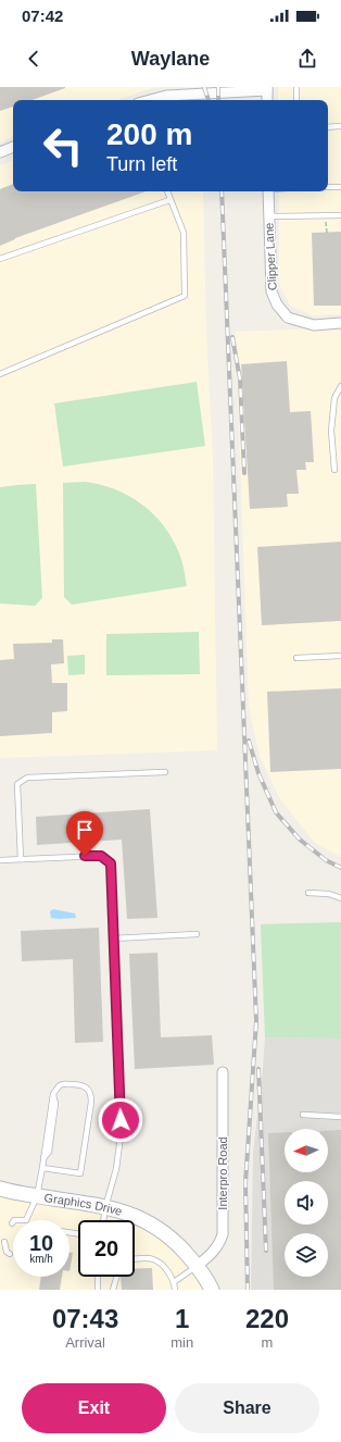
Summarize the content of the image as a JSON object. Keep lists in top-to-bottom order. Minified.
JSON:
{"streets":{"street":["Clipper Lane","Interpro Road","Graphics Drive"]},"crossings":[["Interpro Road","Graphics Drive"]],"north":"left","page":{"status":"07:42","header":"Waylane","turn":["200 m","Turn left"],"speed":"10 km/h","limit":"20","eta":["07:43","Arrival","1","min","220","m"],"buttons":["Exit","Share"]}}
